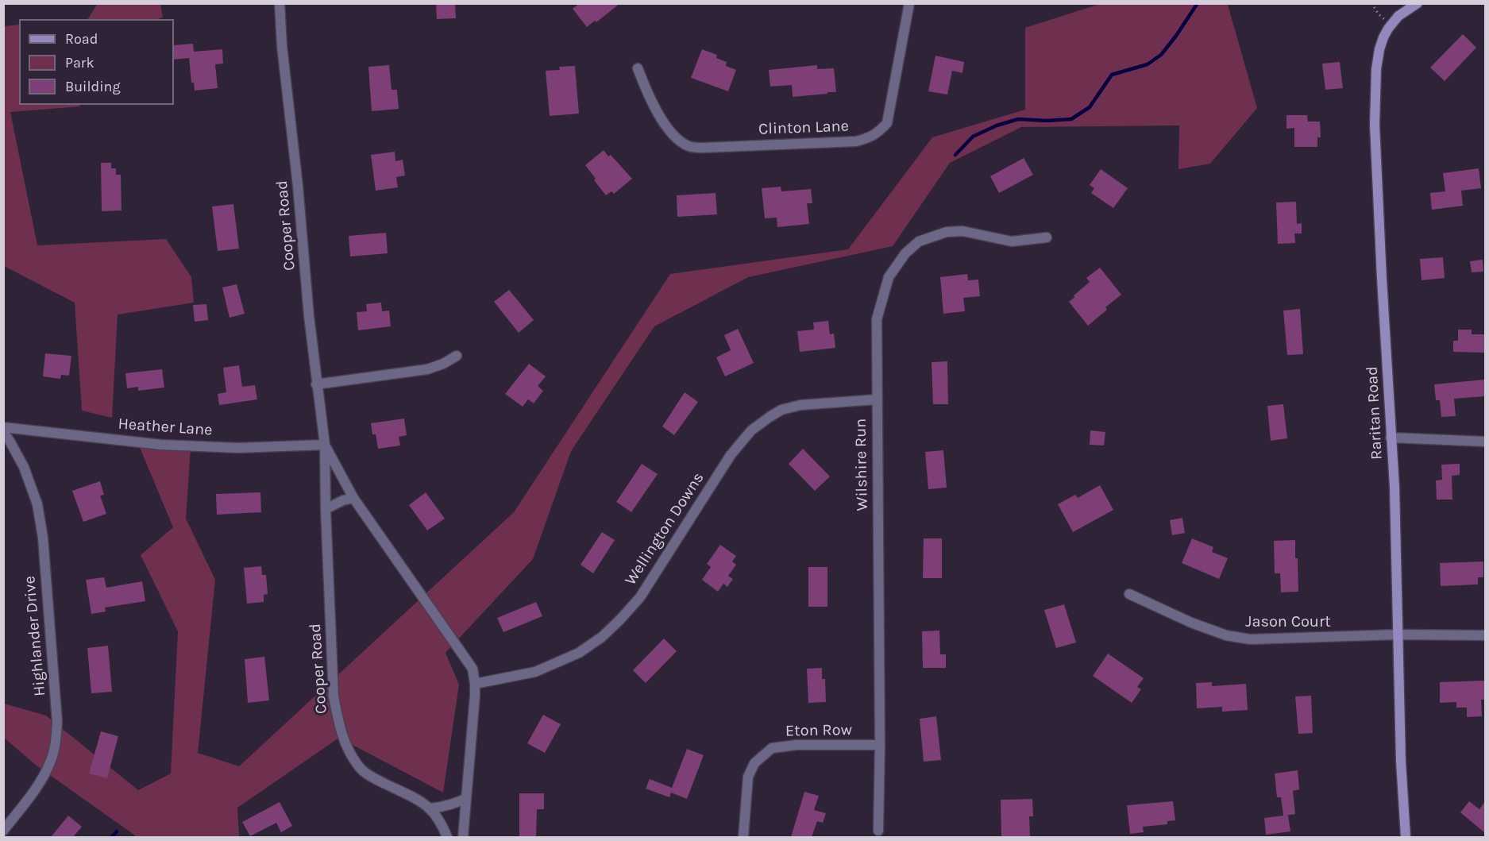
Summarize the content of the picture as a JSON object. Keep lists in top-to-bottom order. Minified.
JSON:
{"streets":{"street":["Clinton Lane","Cooper Road","Raritan Road","Heather Lane","Wilshire Run","Wellington Downs","Jason Court","Highlander Drive","Eton Row"]},"crossings":[["Cooper Road","Heather Lane"],["Cooper Road","Wellington Downs"],["Raritan Road","Jason Court"],["Wilshire Run","Wellington Downs"],["Wilshire Run","Eton Row"]],"legend":["Road","Park","Building"]}
